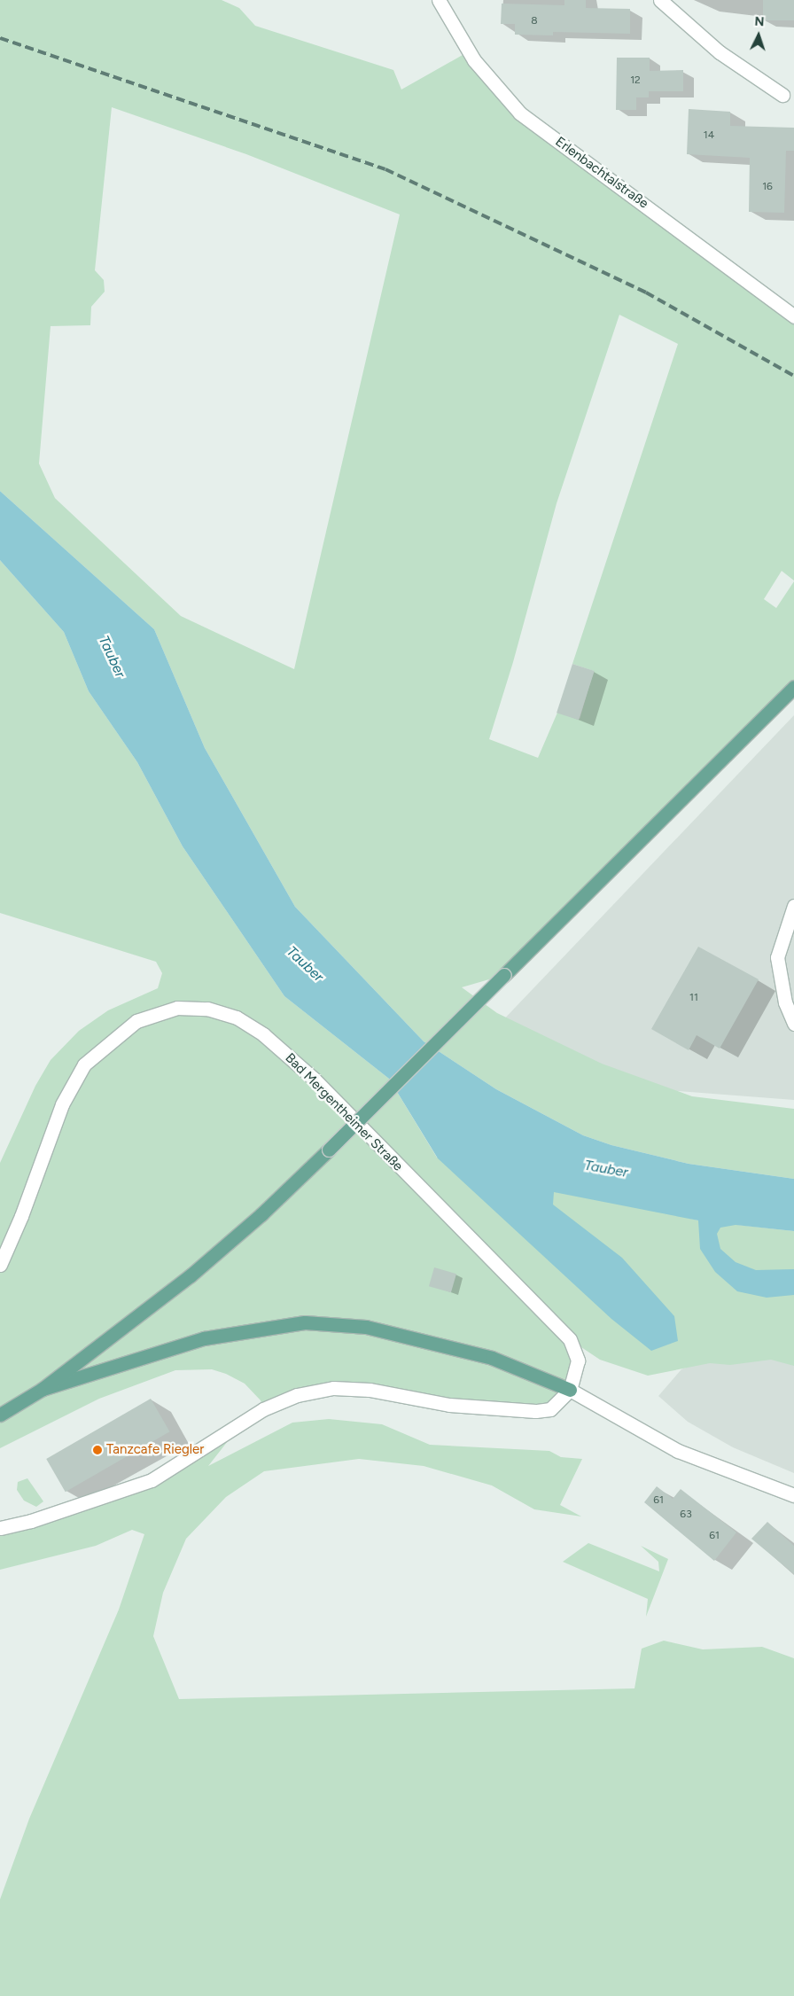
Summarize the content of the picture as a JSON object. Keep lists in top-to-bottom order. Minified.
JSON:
{"streets":{"street":["Erlenbachtalstraße","Bad Mergentheimer Straße"]},"water":["Tauber"],"places":["Tanzcafe Riegler"],"house_numbers":["8","12","14","16","11","61","63","61"],"north":"top"}
